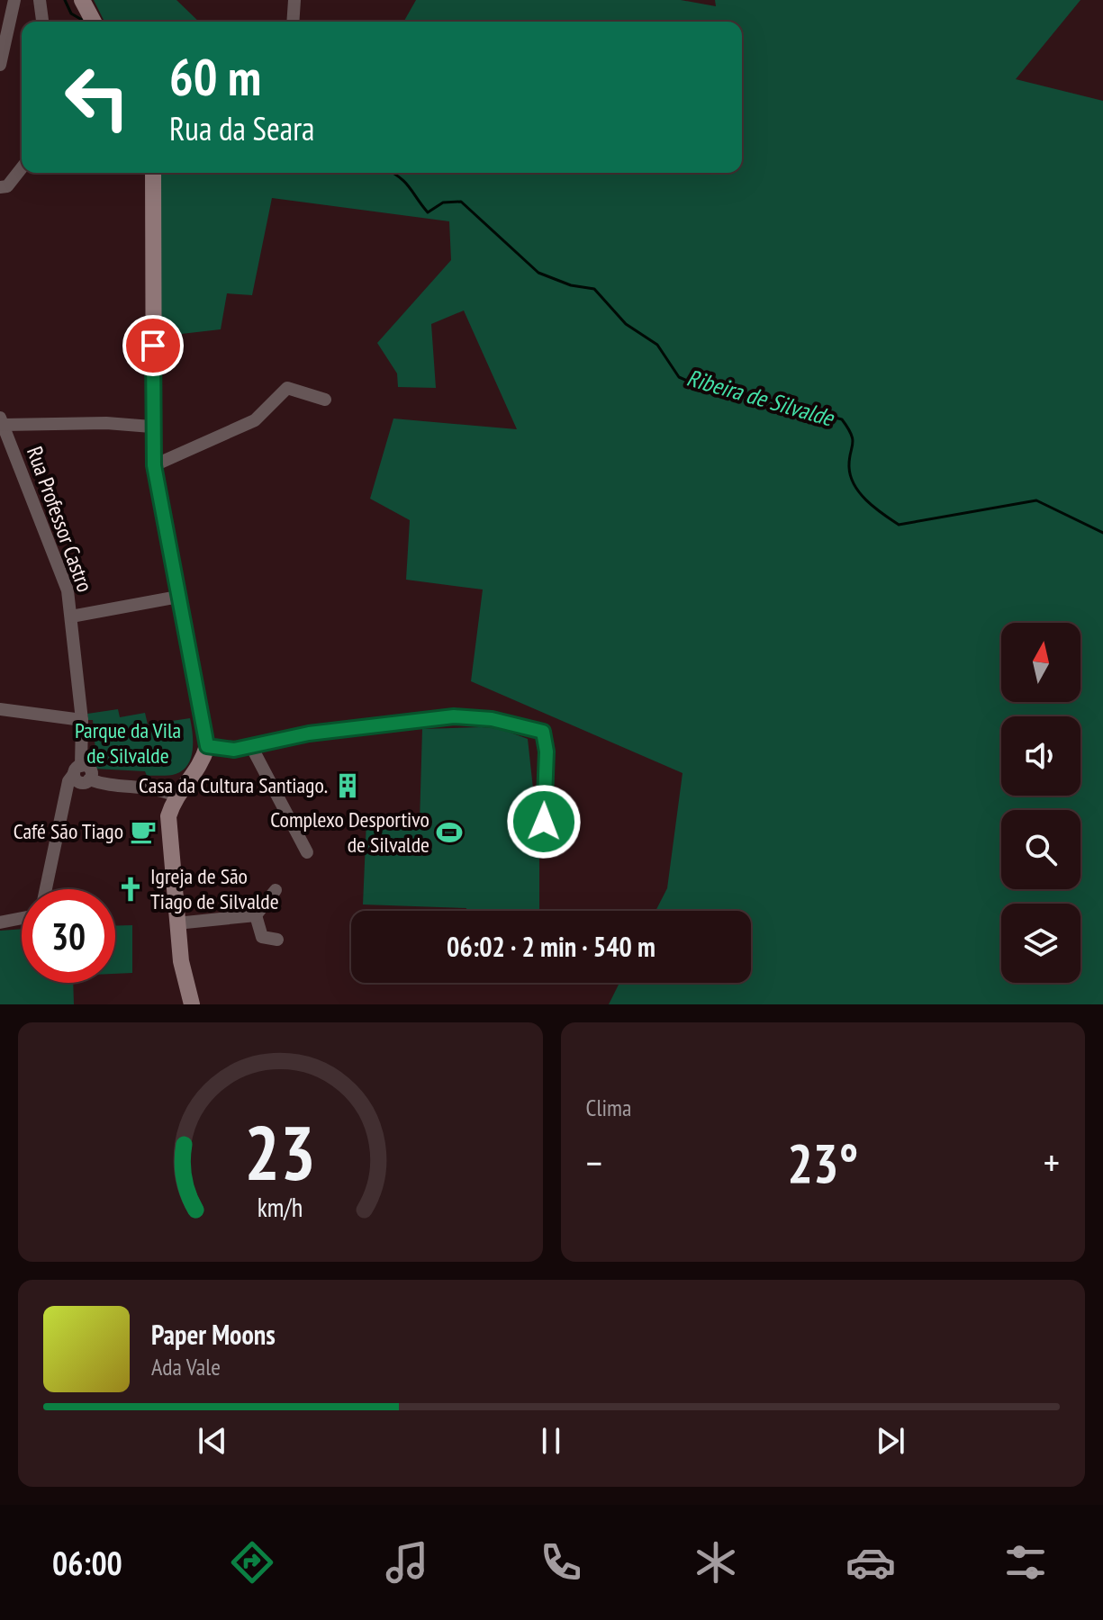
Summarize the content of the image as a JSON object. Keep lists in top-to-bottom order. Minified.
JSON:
{"streets":{"street":["Rua Professor Castro"]},"water":["Ribeira de Silvalde"],"parks":["Parque da Vila de Silvalde"],"places":{"building":["Casa da Cultura Santiago."],"cafe":["Café São Tiago"],"sports":["Complexo Desportivo de Silvalde"],"church":["Igreja de São Tiago de Silvalde"]},"north":"top","page":{"turn":["60 m","Rua da Seara"],"limit":"30","trip":"06:02 · 2 min · 540 m","tile":"Clima","heat":["−","23°","+"],"song":["Paper Moons","Ada Vale"],"tabs":"06:00","gauge":["23","km/h"]}}
